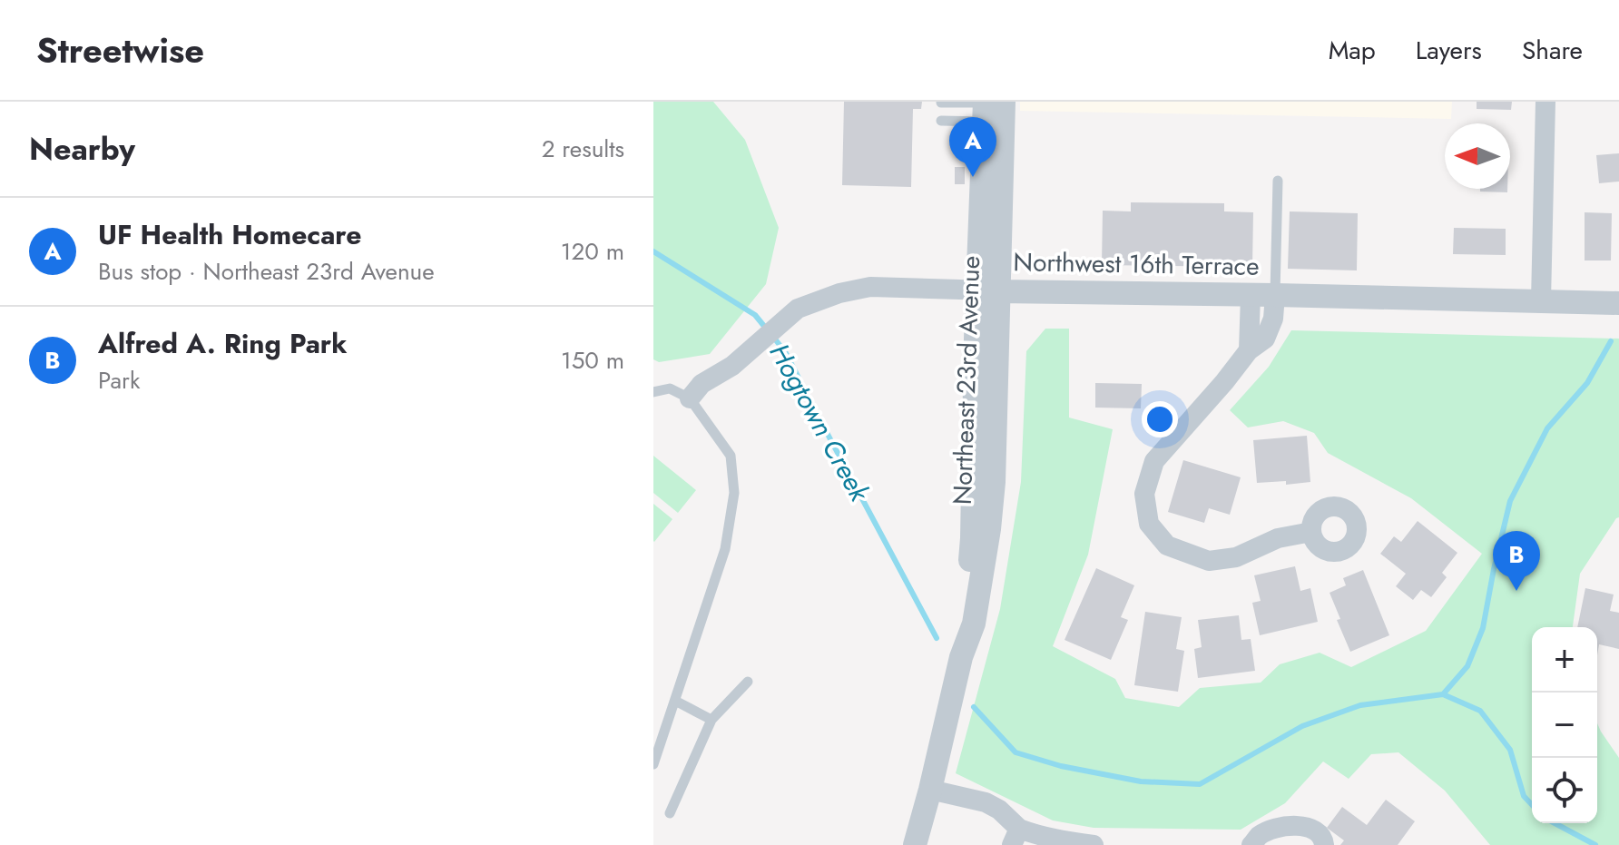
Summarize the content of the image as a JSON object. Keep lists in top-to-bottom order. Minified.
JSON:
{"streets":{"street":["Northwest 16th Terrace","Northeast 23rd Avenue"]},"crossings":[["Northwest 16th Terrace","Northeast 23rd Avenue"]],"water":["Hogtown Creek"],"north":"left","page":{"header":"Streetwise","nav":["Map","Layers","Share"],"heading":["Nearby","2 results"],"pins":["A","B"],"list":[{"mark":"A","name":"UF Health Homecare","note":"Bus stop · Northeast 23rd Avenue","value":"120 m"},{"mark":"B","name":"Alfred A. Ring Park","note":"Park","value":"150 m"}],"map_buttons":["+","−"]}}
